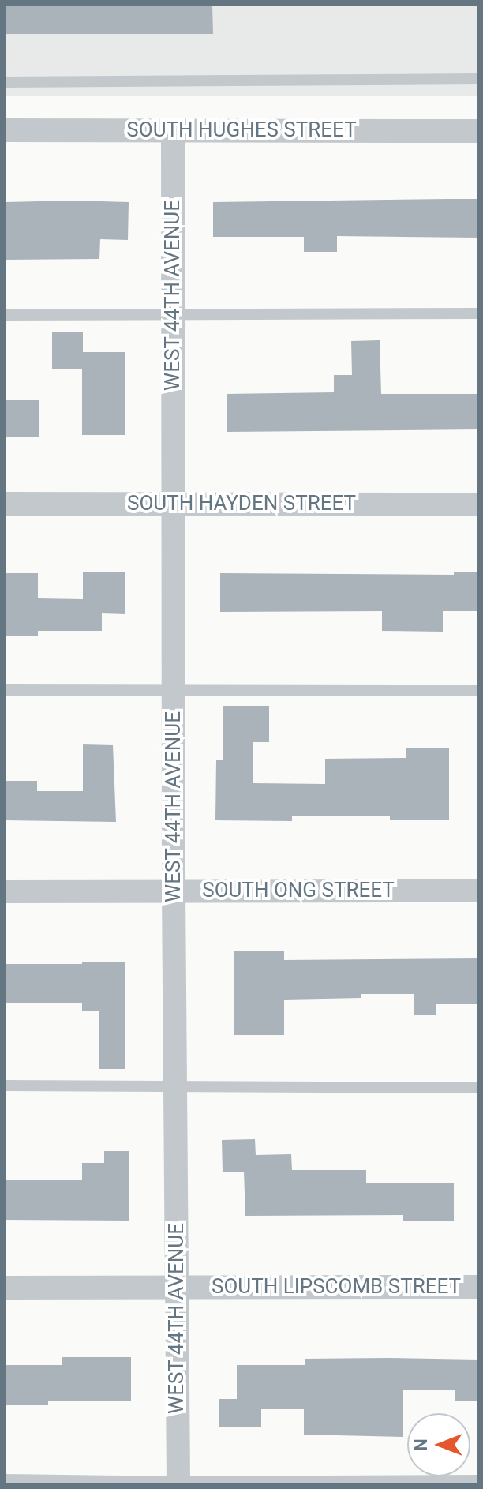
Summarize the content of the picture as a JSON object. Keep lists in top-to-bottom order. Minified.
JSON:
{"streets":{"street":["SOUTH HUGHES STREET","WEST 44TH AVENUE","SOUTH HAYDEN STREET","SOUTH ONG STREET","SOUTH LIPSCOMB STREET"]},"crossings":[["SOUTH HUGHES STREET","WEST 44TH AVENUE"],["WEST 44TH AVENUE","SOUTH HAYDEN STREET"],["WEST 44TH AVENUE","SOUTH ONG STREET"],["WEST 44TH AVENUE","SOUTH LIPSCOMB STREET"]],"north":"left"}
